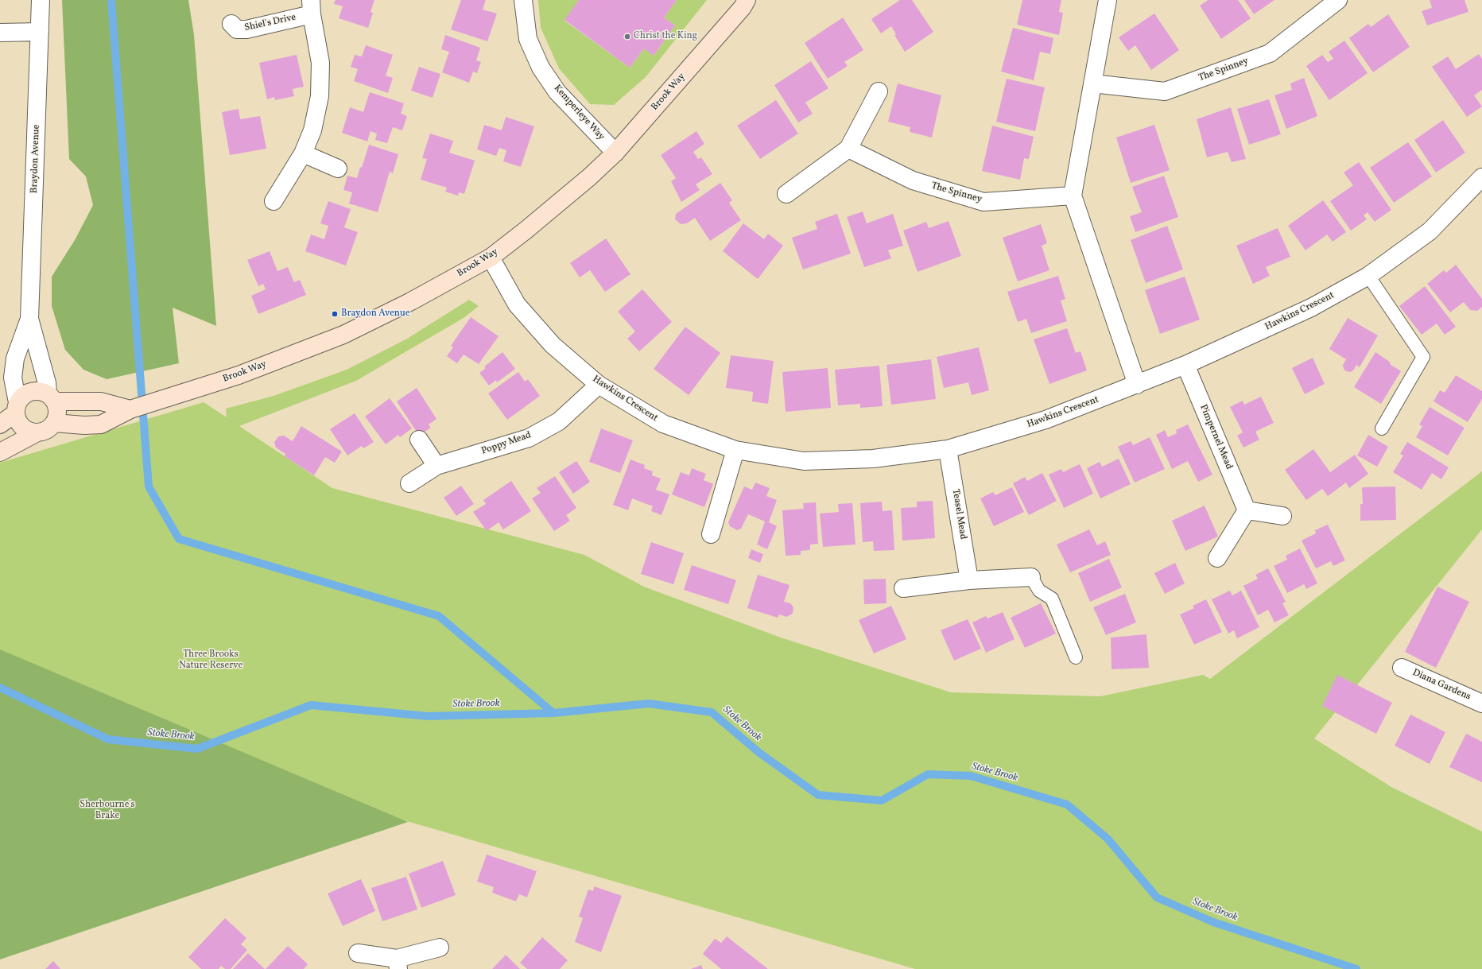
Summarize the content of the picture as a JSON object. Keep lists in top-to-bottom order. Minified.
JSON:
{"streets":{"street":["Shiel's Drive","The Spinney","Brook Way","Kemperleye Way","Braydon Avenue","Hawkins Crescent","Pimpernel Mead","Poppy Mead","Teasel Mead","Diana Gardens"]},"crossings":[["Brook Way","Kemperleye Way"],["Brook Way","Braydon Avenue"],["Brook Way","Hawkins Crescent"],["Hawkins Crescent","Pimpernel Mead"],["Hawkins Crescent","Poppy Mead"],["Hawkins Crescent","Teasel Mead"]],"water":["Stoke Brook"],"parks":["Three Brooks Nature Reserve","Sherbourne's Brake"],"places":["Christ the King","Braydon Avenue"]}
